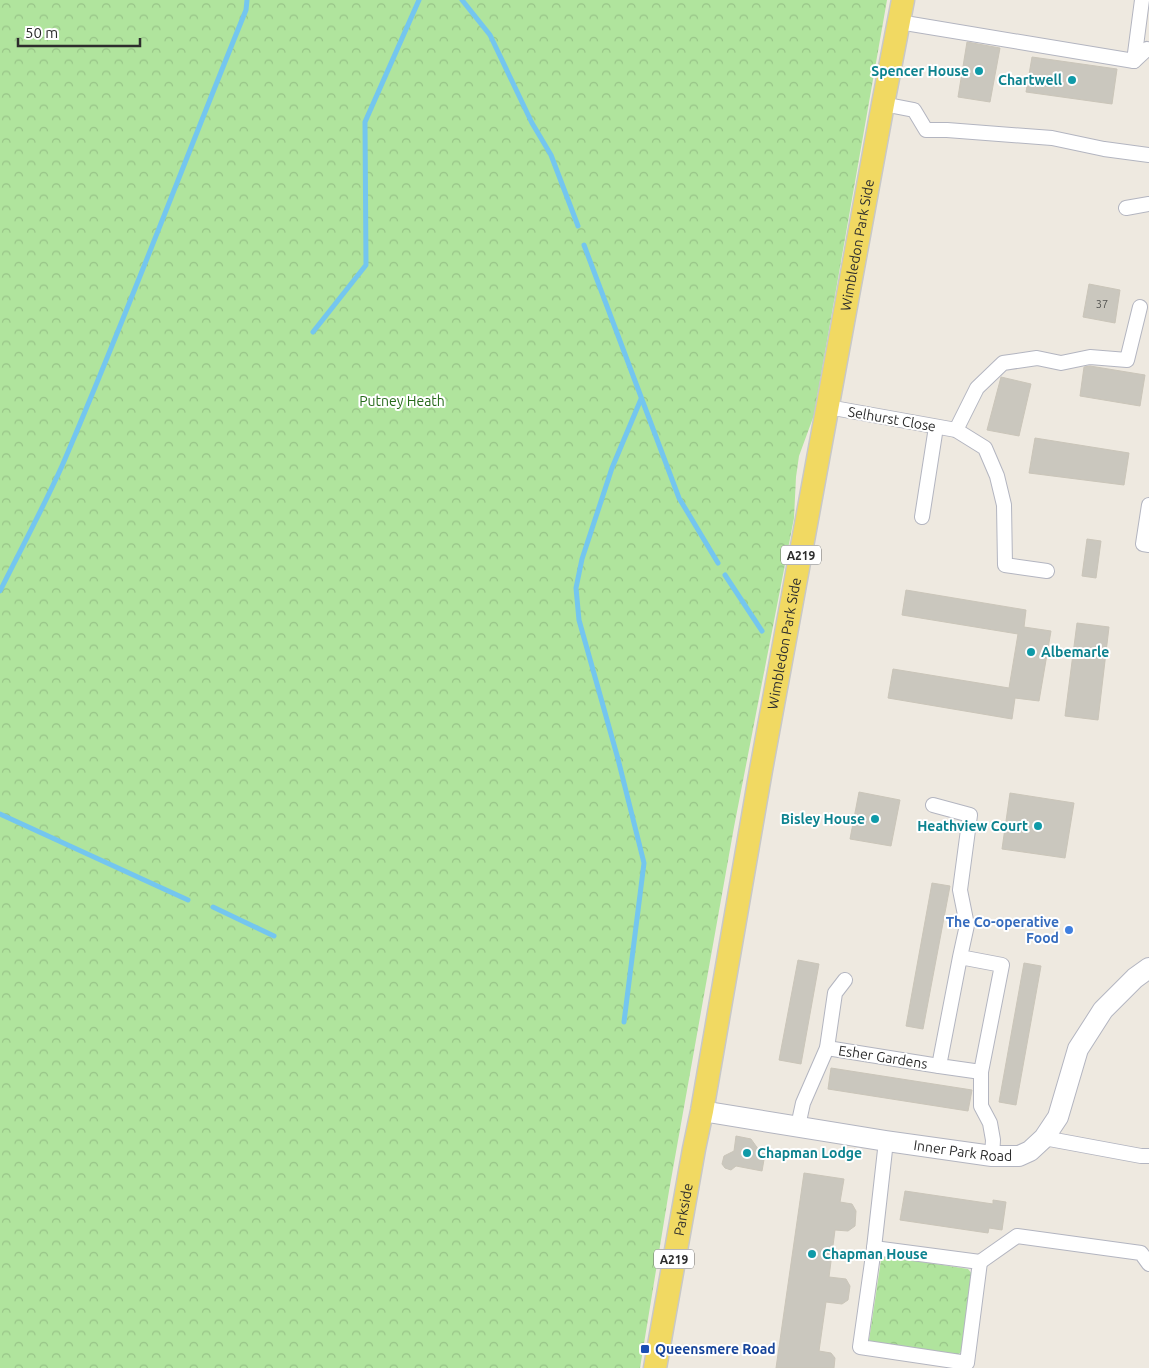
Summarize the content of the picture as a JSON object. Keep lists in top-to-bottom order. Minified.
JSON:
{"streets":{"main road":["Wimbledon Park Side","A219","Parkside"],"street":["Selhurst Close","Esher Gardens","Inner Park Road"]},"crossings":[["Wimbledon Park Side","Selhurst Close"],["Wimbledon Park Side","Inner Park Road"],["Wimbledon Park Side","Parkside"],["Esher Gardens","Inner Park Road"],["Inner Park Road","Parkside"]],"parks":["Putney Heath"],"places":{"other":["Spencer House","Chartwell","Albemarle","Bisley House","Heathview Court","The Co-operative Food","Chapman Lodge","Chapman House"],"transit":["Queensmere Road"]},"house_numbers":["37"],"scale_bar":"50 m"}
